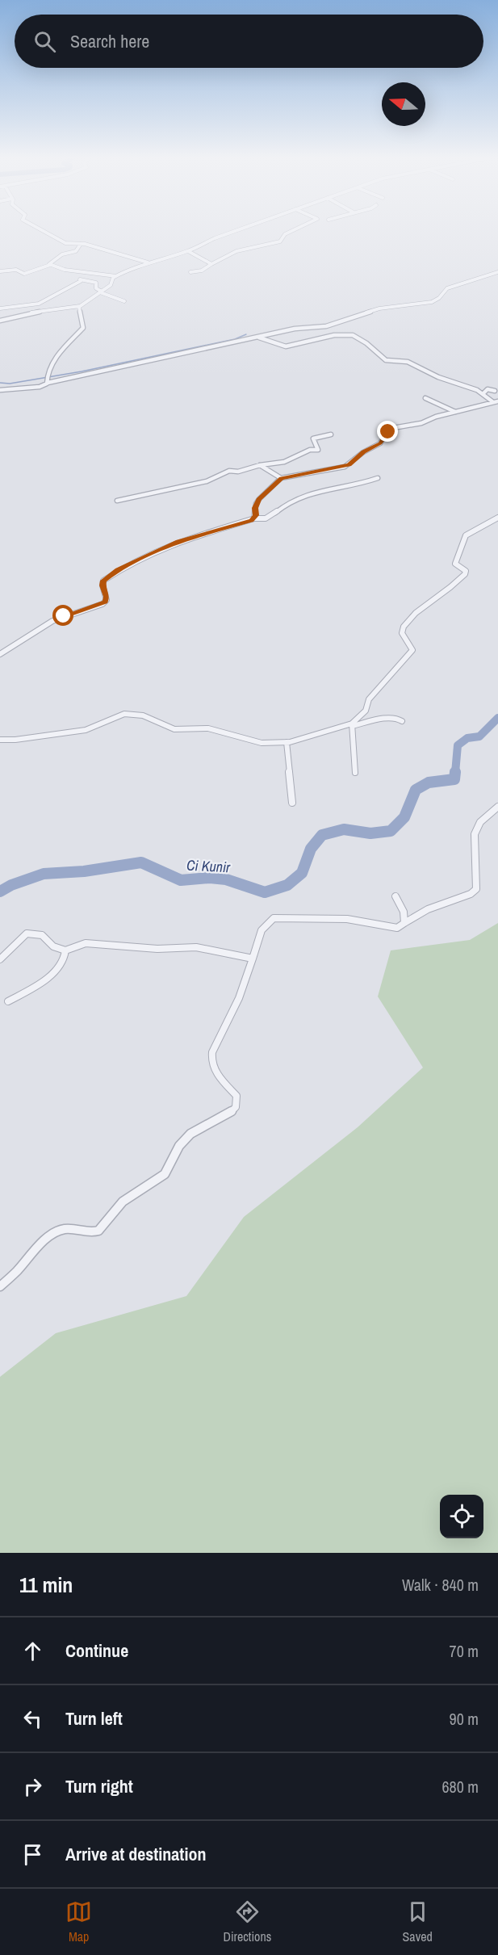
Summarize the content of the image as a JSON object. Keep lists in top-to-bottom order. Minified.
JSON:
{"water":["Ci Kunir"],"north":"left","page":{"search":"Search here","heading":["11 min","Walk · 840 m"],"list":[["Continue","70 m"],["Turn left","90 m"],["Turn right","680 m"],"Arrive at destination"],"nav":["Map","Directions","Saved"]}}
